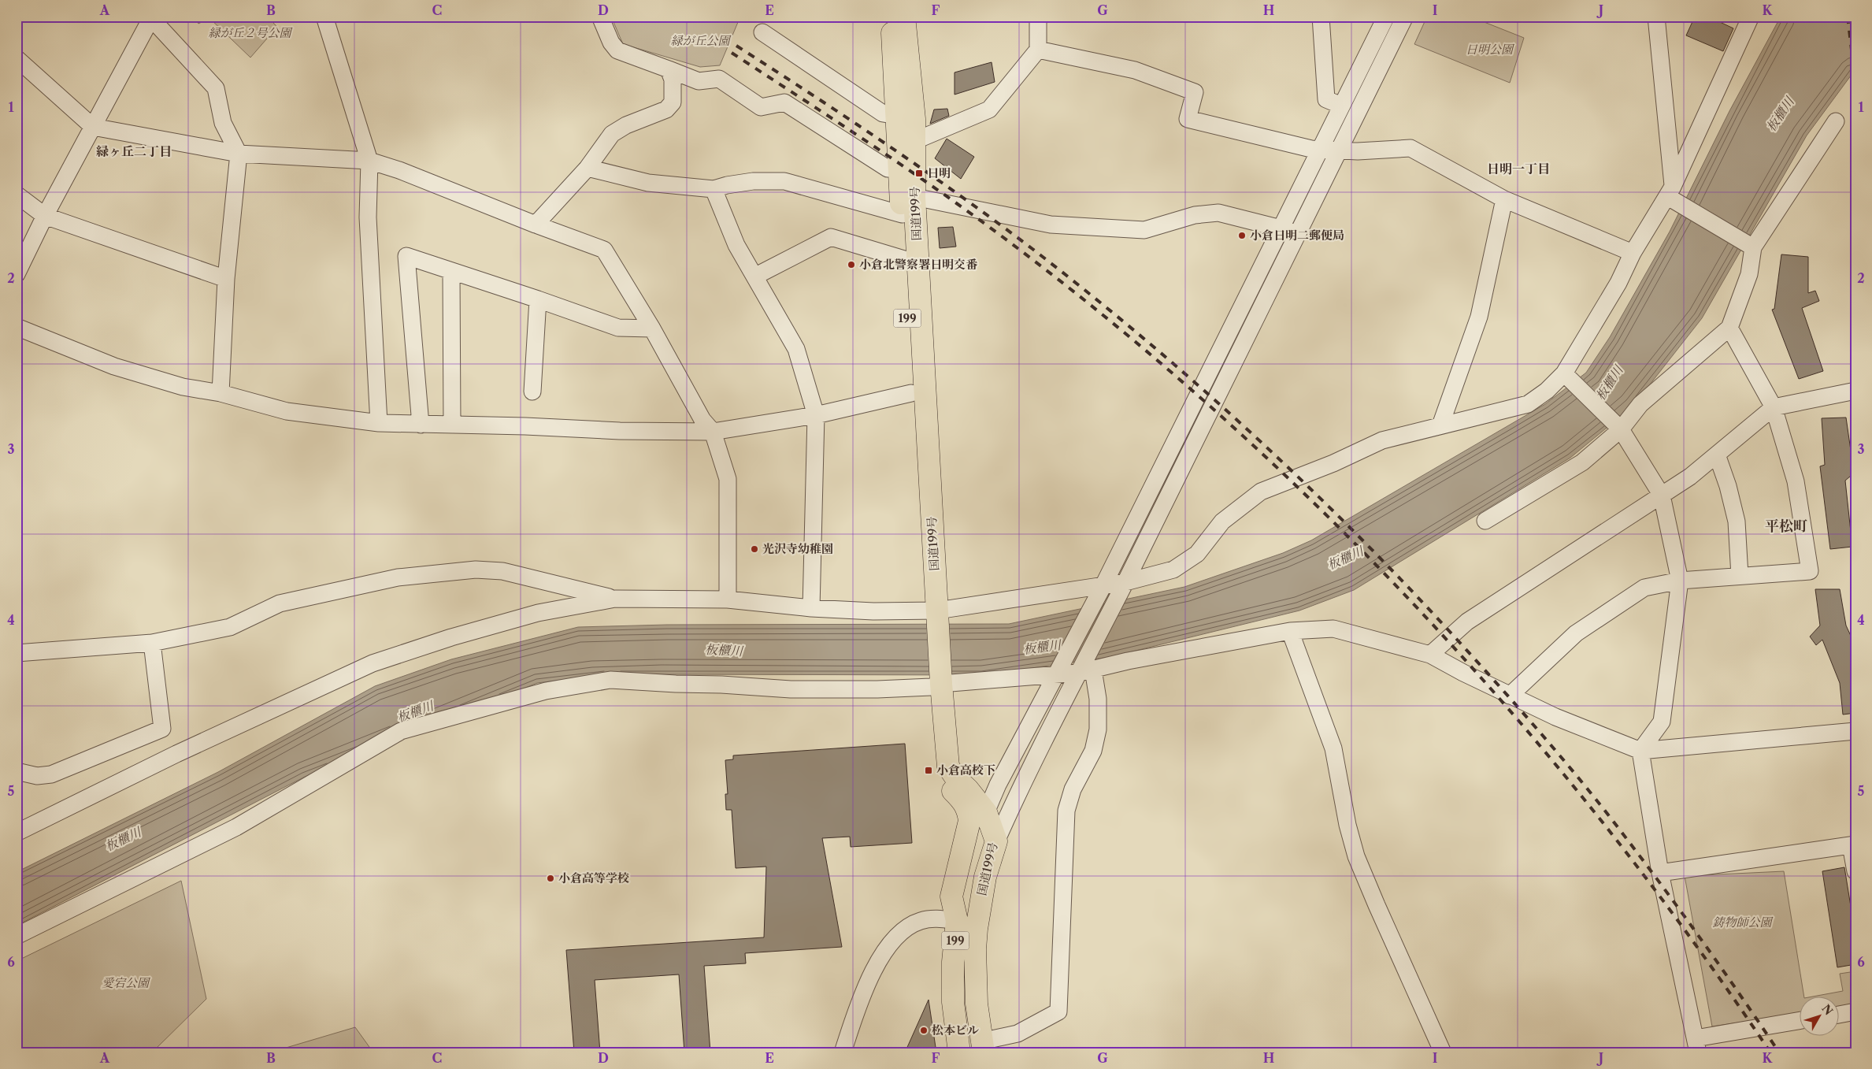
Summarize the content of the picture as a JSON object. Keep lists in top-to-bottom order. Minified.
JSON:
{"streets":{"highway":["国道199号","199"]},"districts":["緑ヶ丘二丁目","日明一丁目","平松町"],"water":["板櫃川"],"parks":["緑が丘２号公園","緑が丘公園","日明公園","鋳物師公園","愛宕公園"],"places":{"transit":["日明","小倉高校下"],"other":["小倉日明二郵便局","小倉北警察署日明交番","光沢寺幼稚園","小倉高等学校","松本ビル"]},"north":"top right","grid":{"columns":["A","B","C","D","E","F","G","H","I","J","K"],"rows":["1","2","3","4","5","6"]}}
